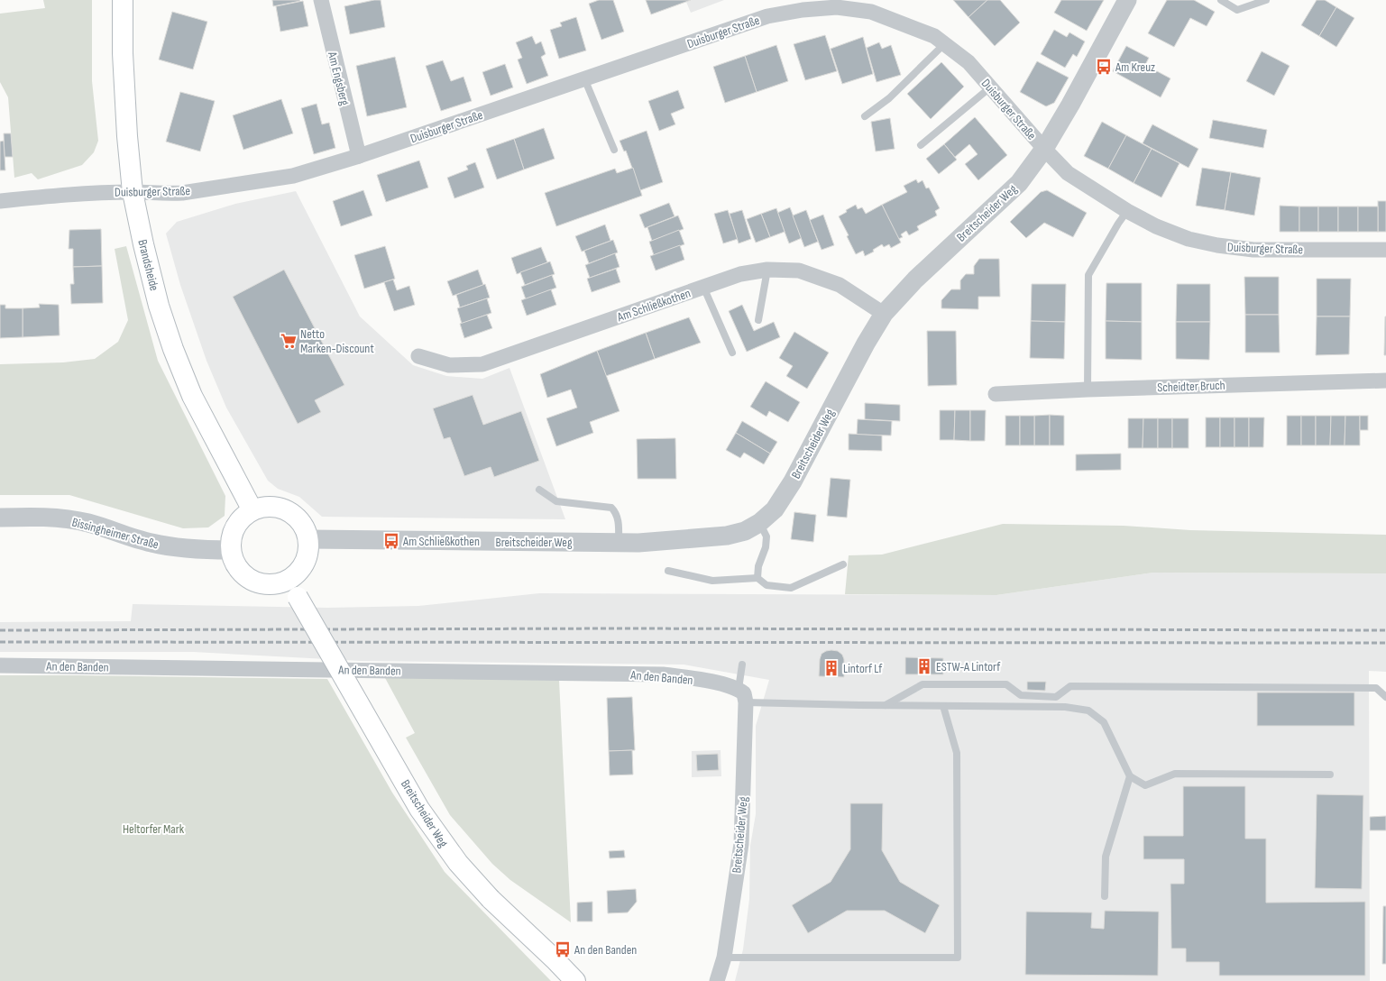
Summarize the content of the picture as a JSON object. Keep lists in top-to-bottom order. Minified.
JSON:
{"streets":{"main road":["Breitscheider Weg","Brandsheide"],"street":["Duisburger Straße","Am Engsberg","Am Schließkothen","Scheidter Bruch","Bissingheimer Straße","An den Banden"]},"crossings":[["Duisburger Straße","Am Engsberg"],["Duisburger Straße","Breitscheider Weg"],["Duisburger Straße","Brandsheide"],["Breitscheider Weg","Brandsheide"],["Breitscheider Weg","Am Schließkothen"],["Breitscheider Weg","Bissingheimer Straße"],["Breitscheider Weg","An den Banden"],["Brandsheide","Bissingheimer Straße"]],"parks":["Heltorfer Mark"],"places":{"bus stop":["Am Kreuz","Am Schließkothen","An den Banden"],"supermarket":["Netto Marken-Discount"],"building":["ESTW-A Lintorf","Lintorf Lf"]}}
